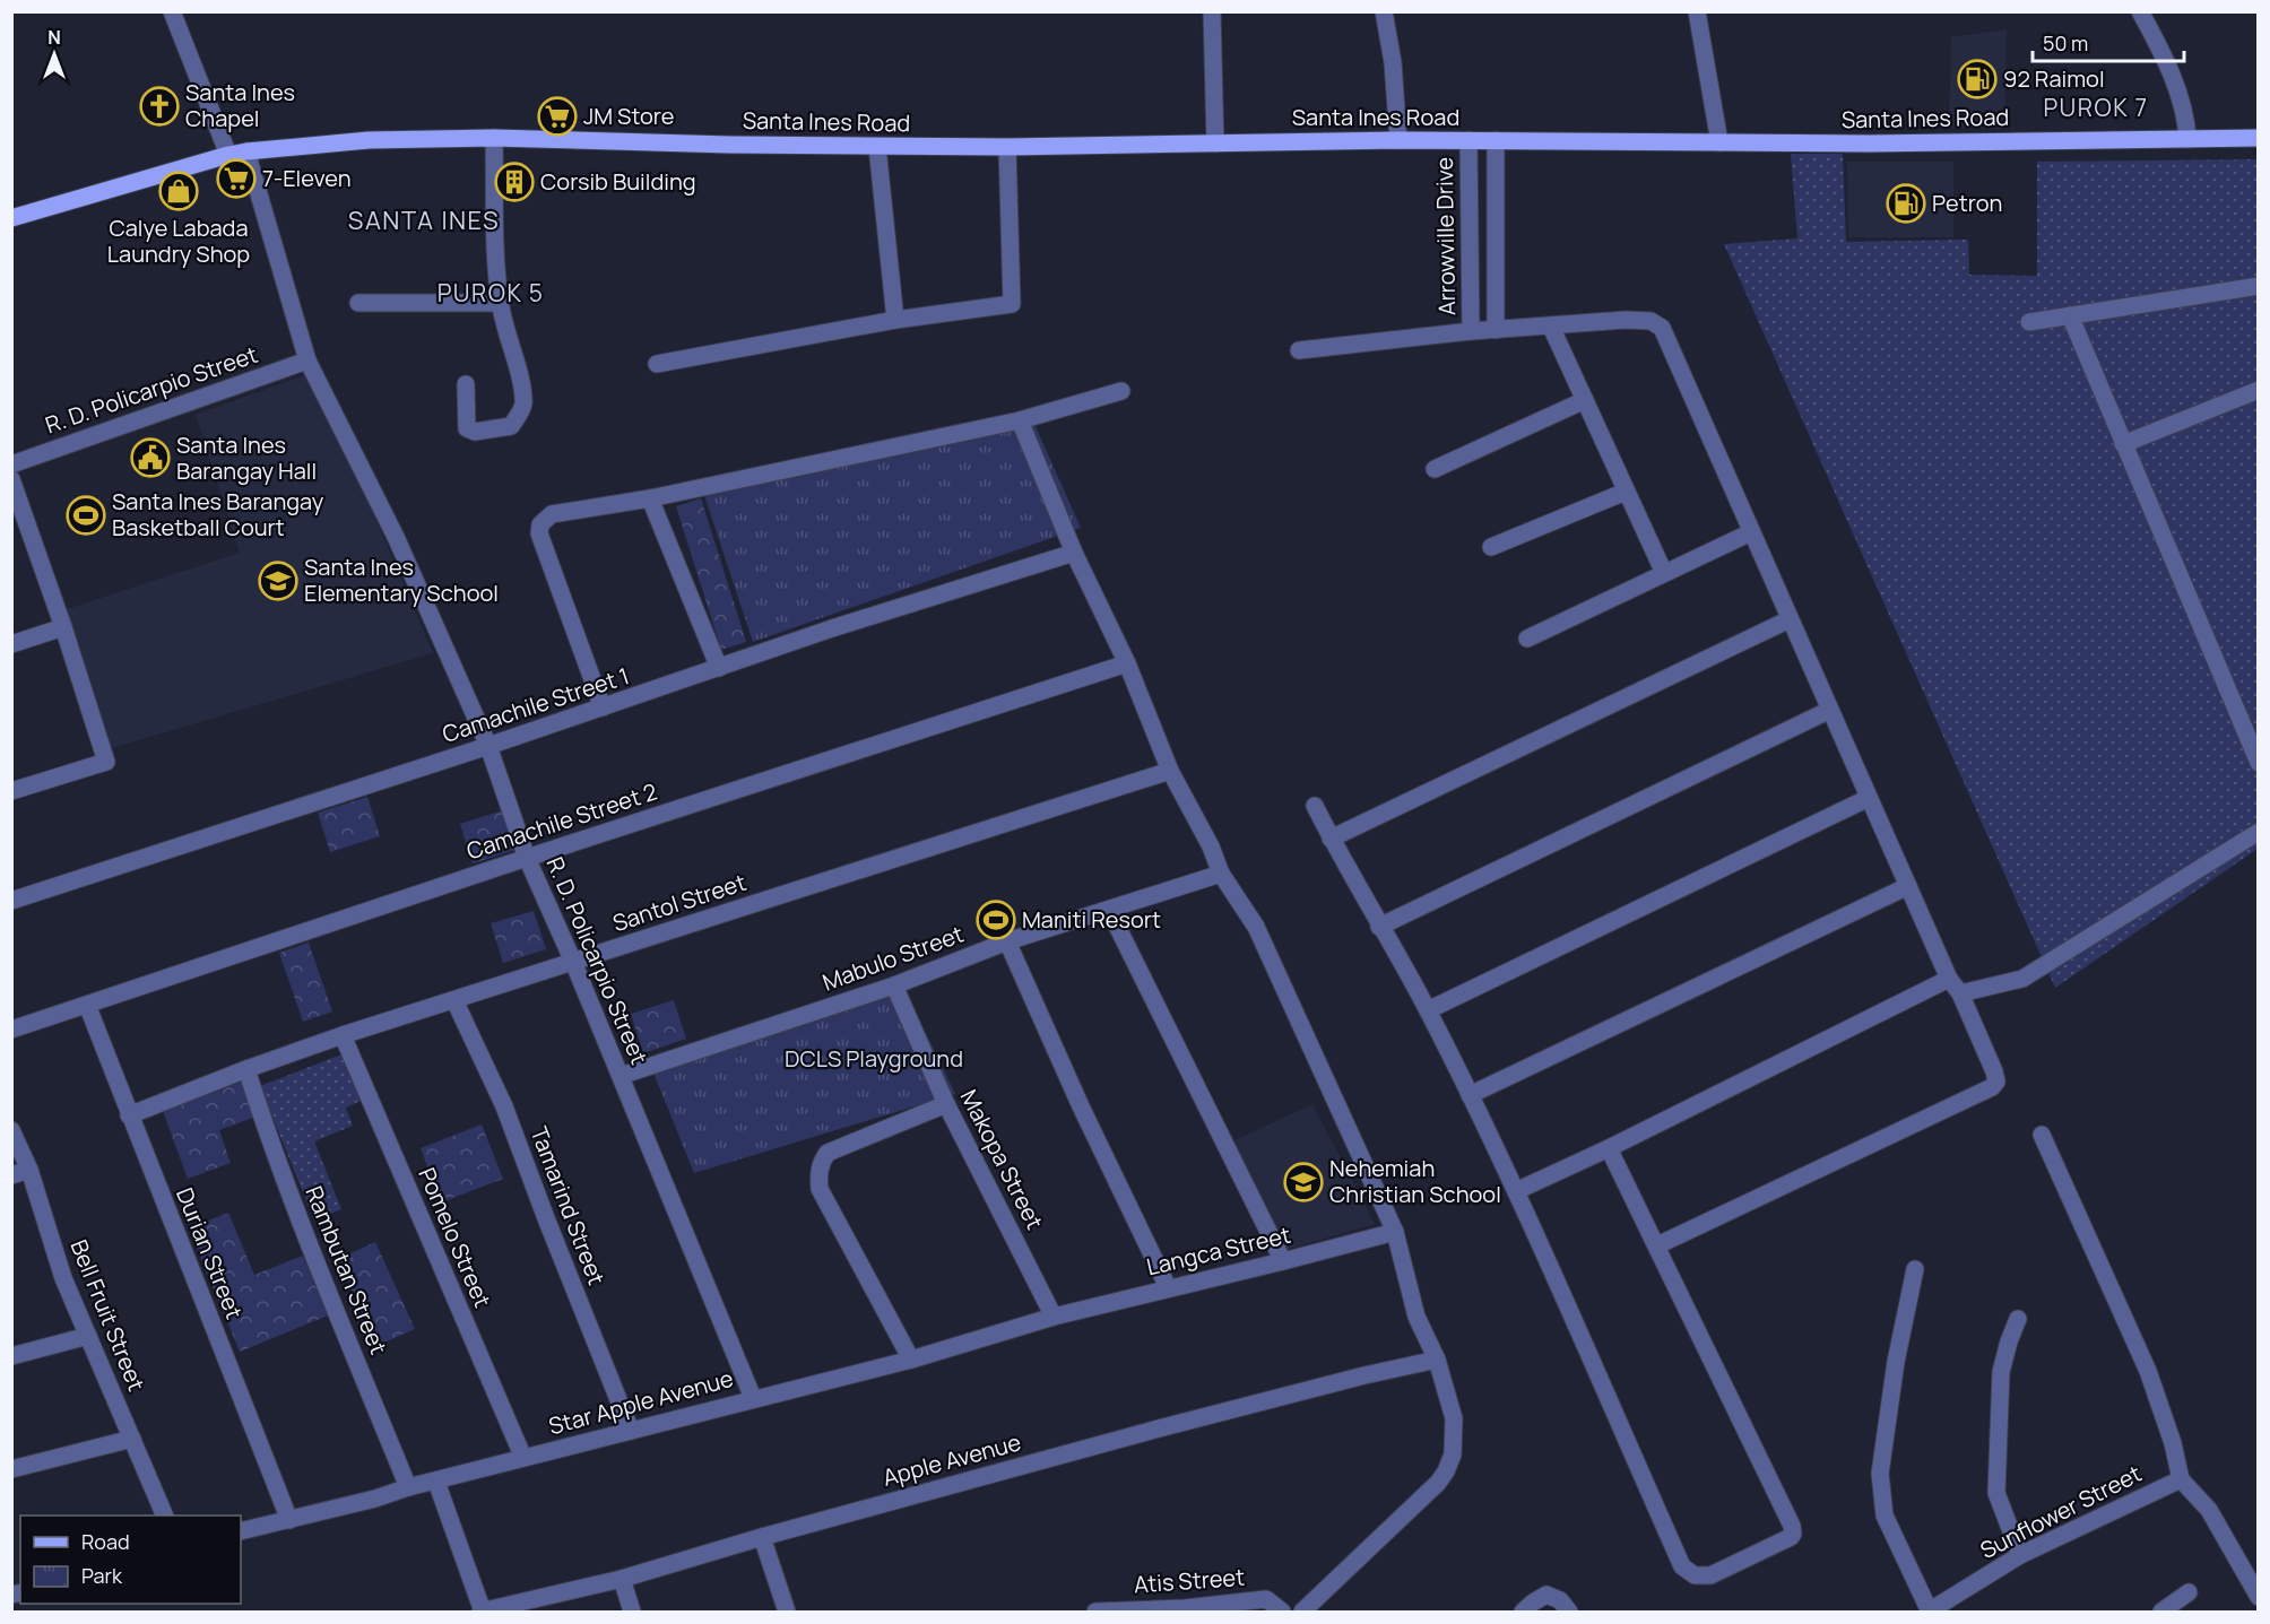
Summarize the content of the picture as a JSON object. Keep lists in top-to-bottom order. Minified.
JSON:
{"streets":{"main road":["Santa Ines Road"],"street":["Arrowville Drive","R. D. Policarpio Street","Camachile Street 1","Camachile Street 2","Santol Street","Mabulo Street","Makopa Street","Tamarind Street","Pomelo Street","Langca Street","Durian Street","Rambutan Street","Bell Fruit Street","Star Apple Avenue","Apple Avenue","Sunflower Street","Atis Street"]},"crossings":[["Santa Ines Road","Arrowville Drive"],["Santa Ines Road","R. D. Policarpio Street"],["R. D. Policarpio Street","Camachile Street 1"],["R. D. Policarpio Street","Camachile Street 2"],["R. D. Policarpio Street","Santol Street"],["R. D. Policarpio Street","Mabulo Street"],["R. D. Policarpio Street","Star Apple Avenue"],["Camachile Street 2","Durian Street"],["Santol Street","Tamarind Street"],["Santol Street","Pomelo Street"],["Santol Street","Durian Street"],["Santol Street","Rambutan Street"],["Mabulo Street","Makopa Street"],["Makopa Street","Langca Street"],["Makopa Street","Star Apple Avenue"],["Tamarind Street","Star Apple Avenue"],["Pomelo Street","Star Apple Avenue"],["Langca Street","Star Apple Avenue"],["Durian Street","Star Apple Avenue"],["Rambutan Street","Star Apple Avenue"]],"districts":["PUROK 7","SANTA INES","PUROK 5"],"parks":["DCLS Playground"],"places":{"fuel station":["92 Raimol","Petron"],"church":["Santa Ines Chapel"],"supermarket":["JM Store","7-Eleven"],"building":["Corsib Building"],"shop":["Calye Labada Laundry Shop"],"public building":["Santa Ines Barangay Hall"],"sports":["Santa Ines Barangay Basketball Court","Maniti Resort"],"school or university":["Santa Ines Elementary School","Nehemiah Christian School"]},"legend":["Road","Park"],"scale_bar":"50 m","north":"top"}
